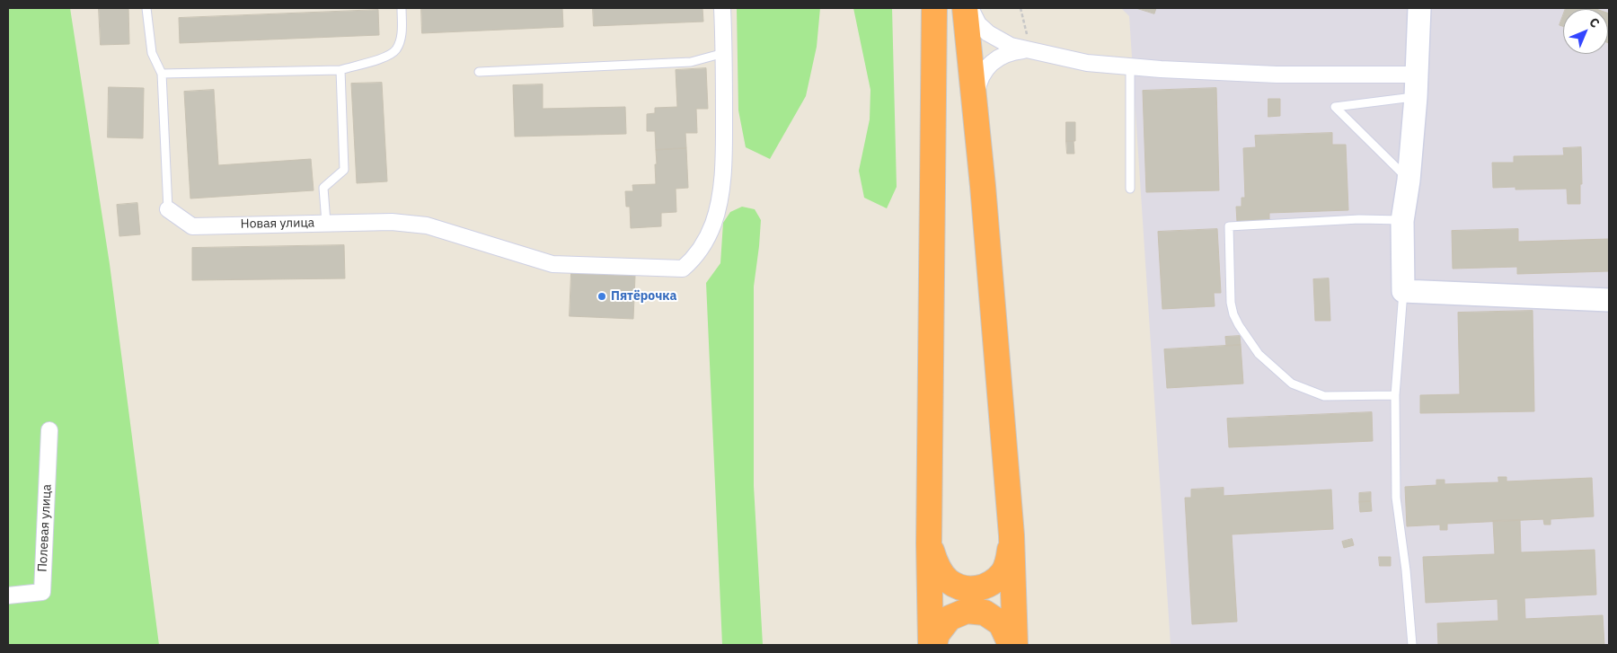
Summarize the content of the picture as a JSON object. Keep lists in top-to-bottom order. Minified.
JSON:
{"streets":{"street":["Новая улица","Полевая улица"]},"places":["Пятёрочка"],"north":"top right"}
